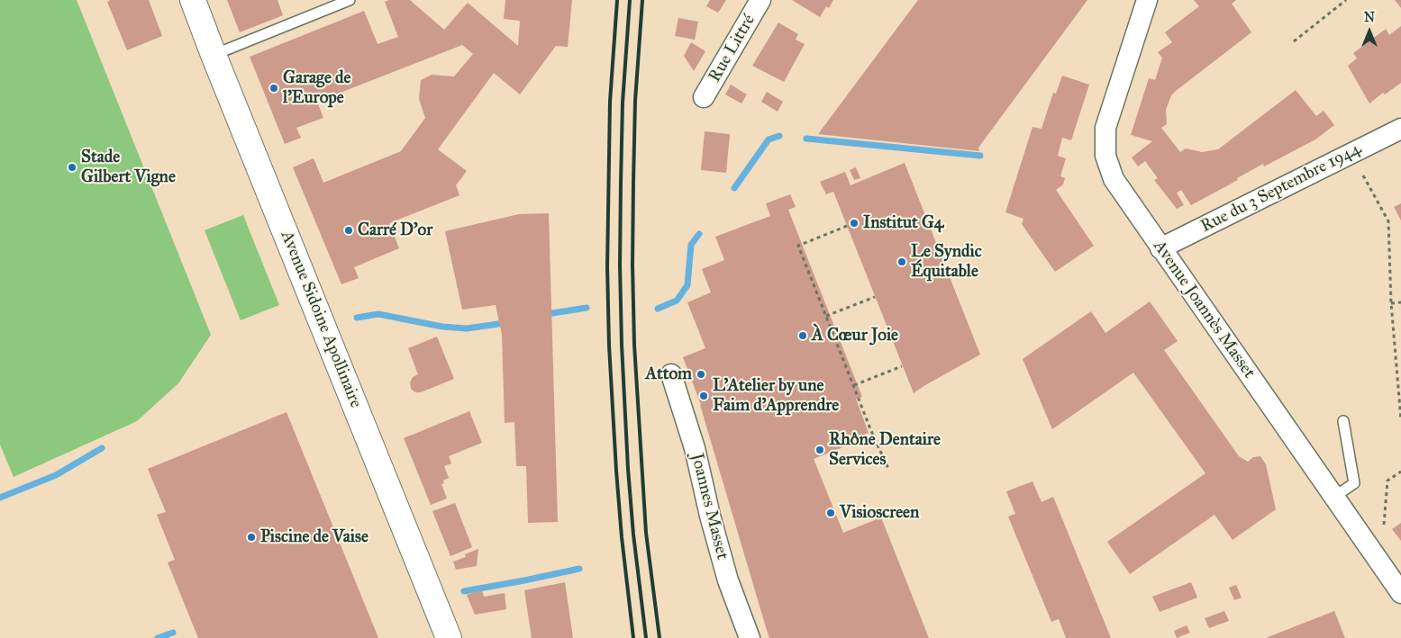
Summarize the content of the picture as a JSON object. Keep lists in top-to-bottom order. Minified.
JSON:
{"streets":{"main road":["Avenue Sidoine Apollinaire"],"street":["Rue Littré","Rue du 3 Septembre 1944","Avenue Joannès Masset","Joannes Masset"]},"crossings":[["Rue du 3 Septembre 1944","Avenue Joannès Masset"]],"places":["Garage de l'Europe","Stade Gilbert Vigne","Institut G4","Carré D'or","Le Syndic Équitable","À Cœur Joie","Attom","L'Atelier by une Faim d'Apprendre","Rhône Dentaire Services","Visioscreen","Piscine de Vaise"],"north":"top"}
